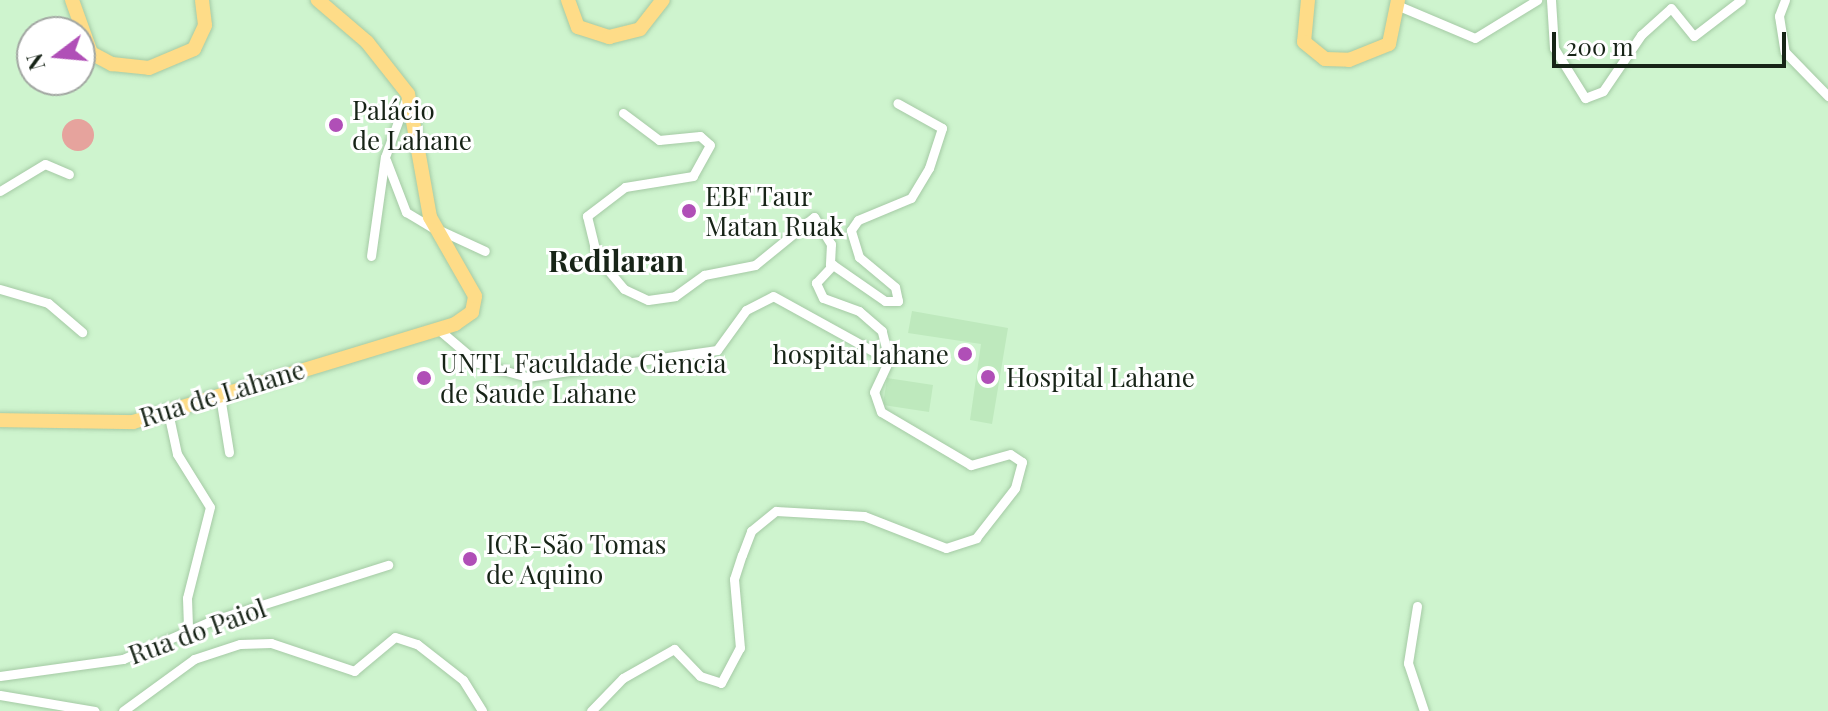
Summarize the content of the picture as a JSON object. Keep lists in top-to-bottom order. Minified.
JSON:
{"streets":{"main road":["Rua de Lahane"],"street":["Rua do Paiol"]},"districts":["Redilaran"],"places":["Palácio de Lahane","EBF Taur Matan Ruak","hospital lahane","Hospital Lahane","UNTL Faculdade Ciencia de Saude Lahane","ICR-São Tomas de Aquino"],"scale_bar":"200 m","north":"left"}
